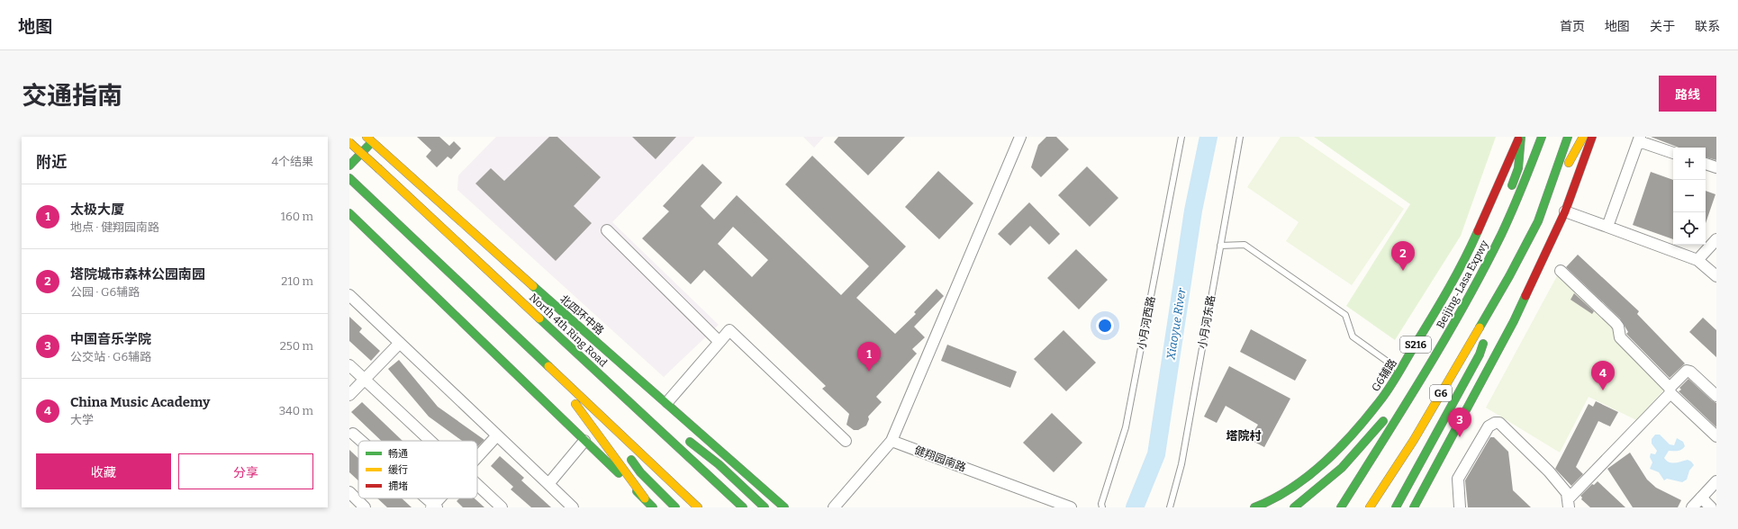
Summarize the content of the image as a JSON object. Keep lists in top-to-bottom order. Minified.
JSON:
{"streets":{"main road":["Beijing-Lasa Expwy","北四环中路","North 4th Ring Road","S216","G6辅路","G6"],"street":["健翔园南路"],"lane":["小月河东路","小月河西路"]},"districts":["塔院村"],"water":["Xiaoyue River"],"legend":["畅通","缓行","拥堵"],"page":{"header":"地图","nav":["首页","地图","关于","联系"],"title":"交通指南","buttons":["路线",["收藏","分享"]],"heading":["附近","4个结果"],"map_buttons":["+","−"],"list":[{"mark":"1","name":"太极大厦","note":"地点 · 健翔园南路","value":"160 m"},{"mark":"2","name":"塔院城市森林公园南园","note":"公园 · G6辅路","value":"210 m"},{"mark":"3","name":"中国音乐学院","note":"公交站 · G6辅路","value":"250 m"},{"mark":"4","name":"China Music Academy","note":"大学","value":"340 m"}],"pins":["2","1","4","3"]}}
